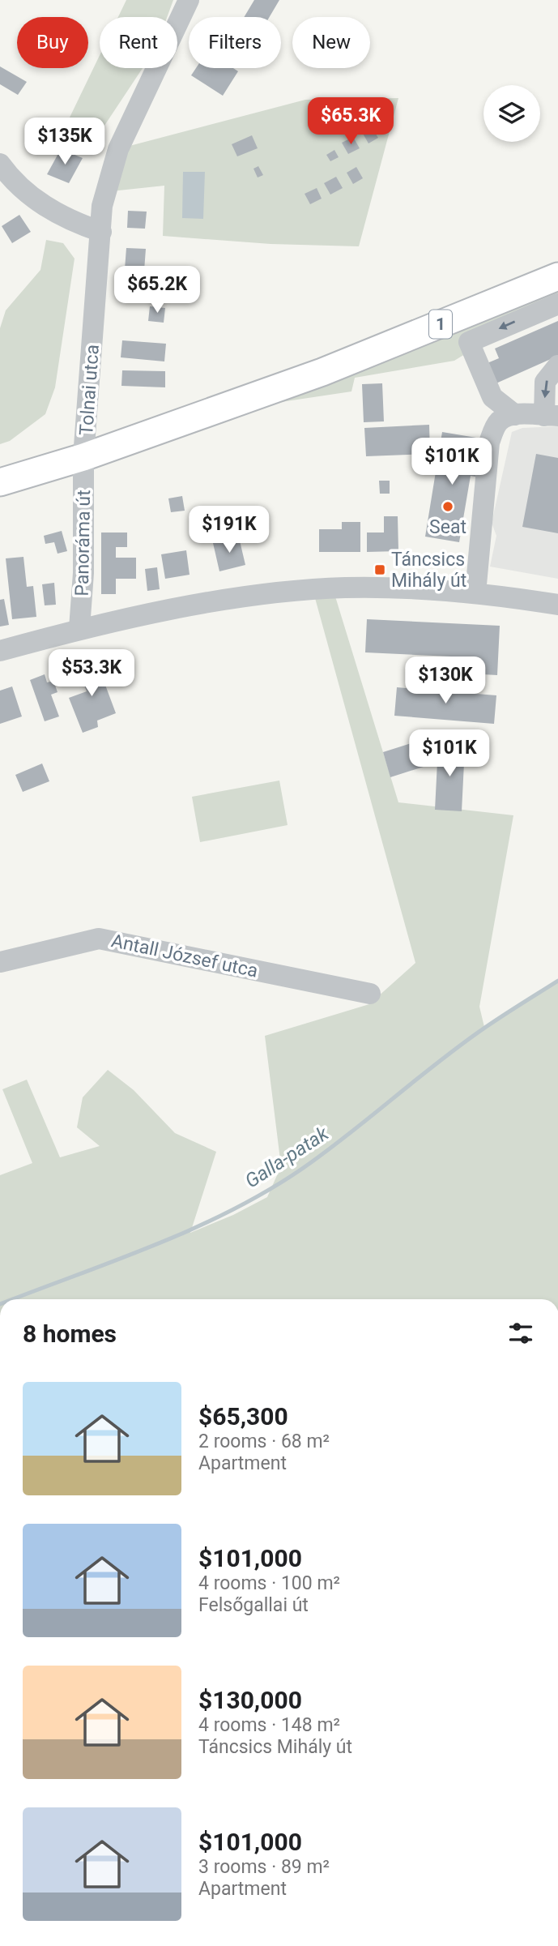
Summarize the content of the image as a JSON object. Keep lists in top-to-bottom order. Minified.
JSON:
{"streets":{"main road":["1"],"street":["Tolnai utca","Panoráma út","Antall József utca"]},"crossings":[["1","Tolnai utca"],["1","Panoráma út"],["Tolnai utca","Panoráma út"]],"water":["Galla-patak"],"places":{"other":["Seat"],"transit":["Táncsics Mihály út"]},"page":{"chip":["Buy","Rent","Filters","New"],"price":["$65.3K","$135K","$65.2K","$101K","$191K","$53.3K","$130K","$101K"],"heading":"8 homes","list":[{"name":"$65,300","note":"2 rooms · 68 m² · Apartment"},{"name":"$101,000","note":"4 rooms · 100 m² · Felsőgallai út"},{"name":"$130,000","note":"4 rooms · 148 m² · Táncsics Mihály út"},{"name":"$101,000","note":"3 rooms · 89 m² · Apartment"}]}}
